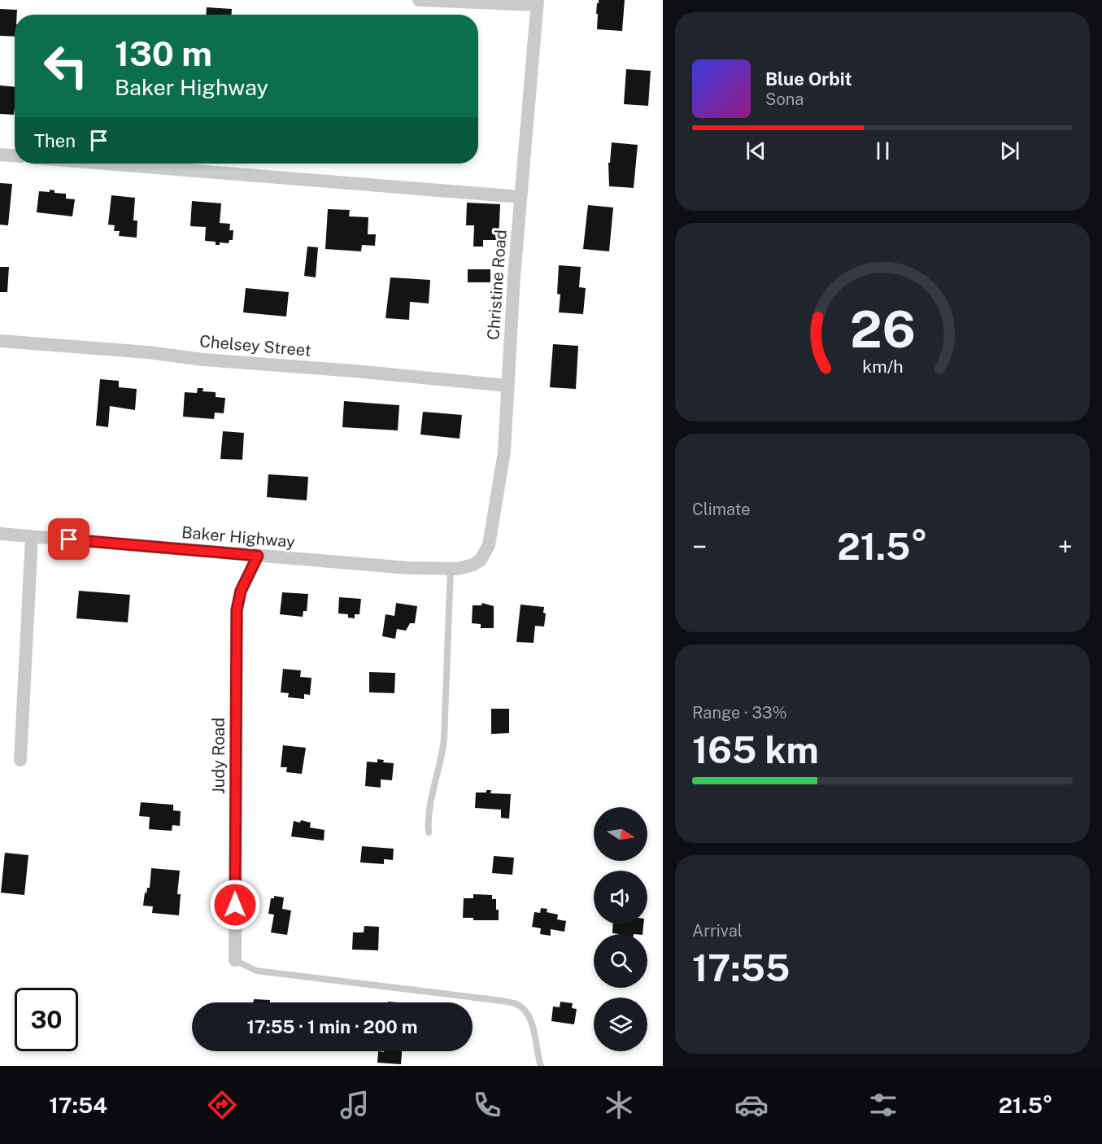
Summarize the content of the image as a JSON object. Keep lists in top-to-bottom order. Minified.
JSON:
{"streets":{"street":["Christine Road","Chelsey Street","Baker Highway","Judy Road"]},"crossings":[["Christine Road","Chelsey Street"],["Christine Road","Baker Highway"],["Baker Highway","Judy Road"]],"north":"right","page":{"turn":["130 m","Baker Highway"],"song":["Blue Orbit","Sona"],"then":"Then","tile":["Climate",["Range · 33%","165 km"],["Arrival","17:55"]],"heat":["−","21.5°","+"],"limit":"30","trip":"17:55 · 1 min · 200 m","tabs":["17:54","21.5°"],"gauge":["26","km/h"]}}
